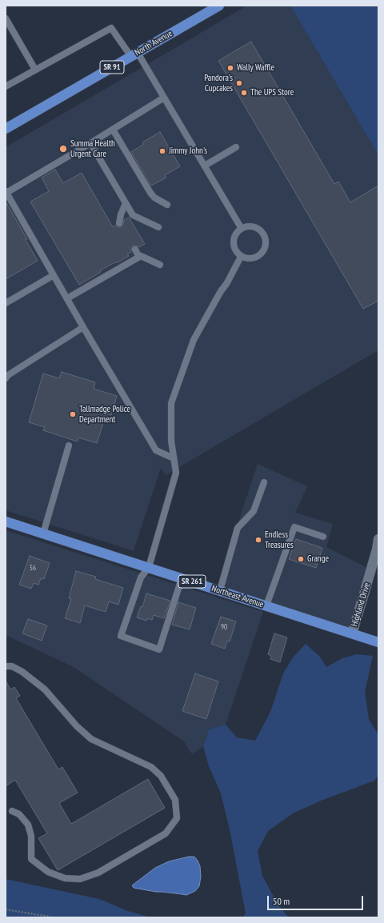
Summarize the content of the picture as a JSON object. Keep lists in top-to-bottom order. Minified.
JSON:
{"streets":{"main road":["North Avenue","SR 91","SR 261","Northeast Avenue"],"street":["Highland Drive"]},"crossings":[["Northeast Avenue","Highland Drive"]],"places":["Wally Waffle","Pandora's Cupcakes","The UPS Store","Summa Health Urgent Care","Jimmy John's","Tallmadge Police Department","Endless Treasures","Grange"],"house_numbers":["56","90"],"scale_bar":"50 m"}
